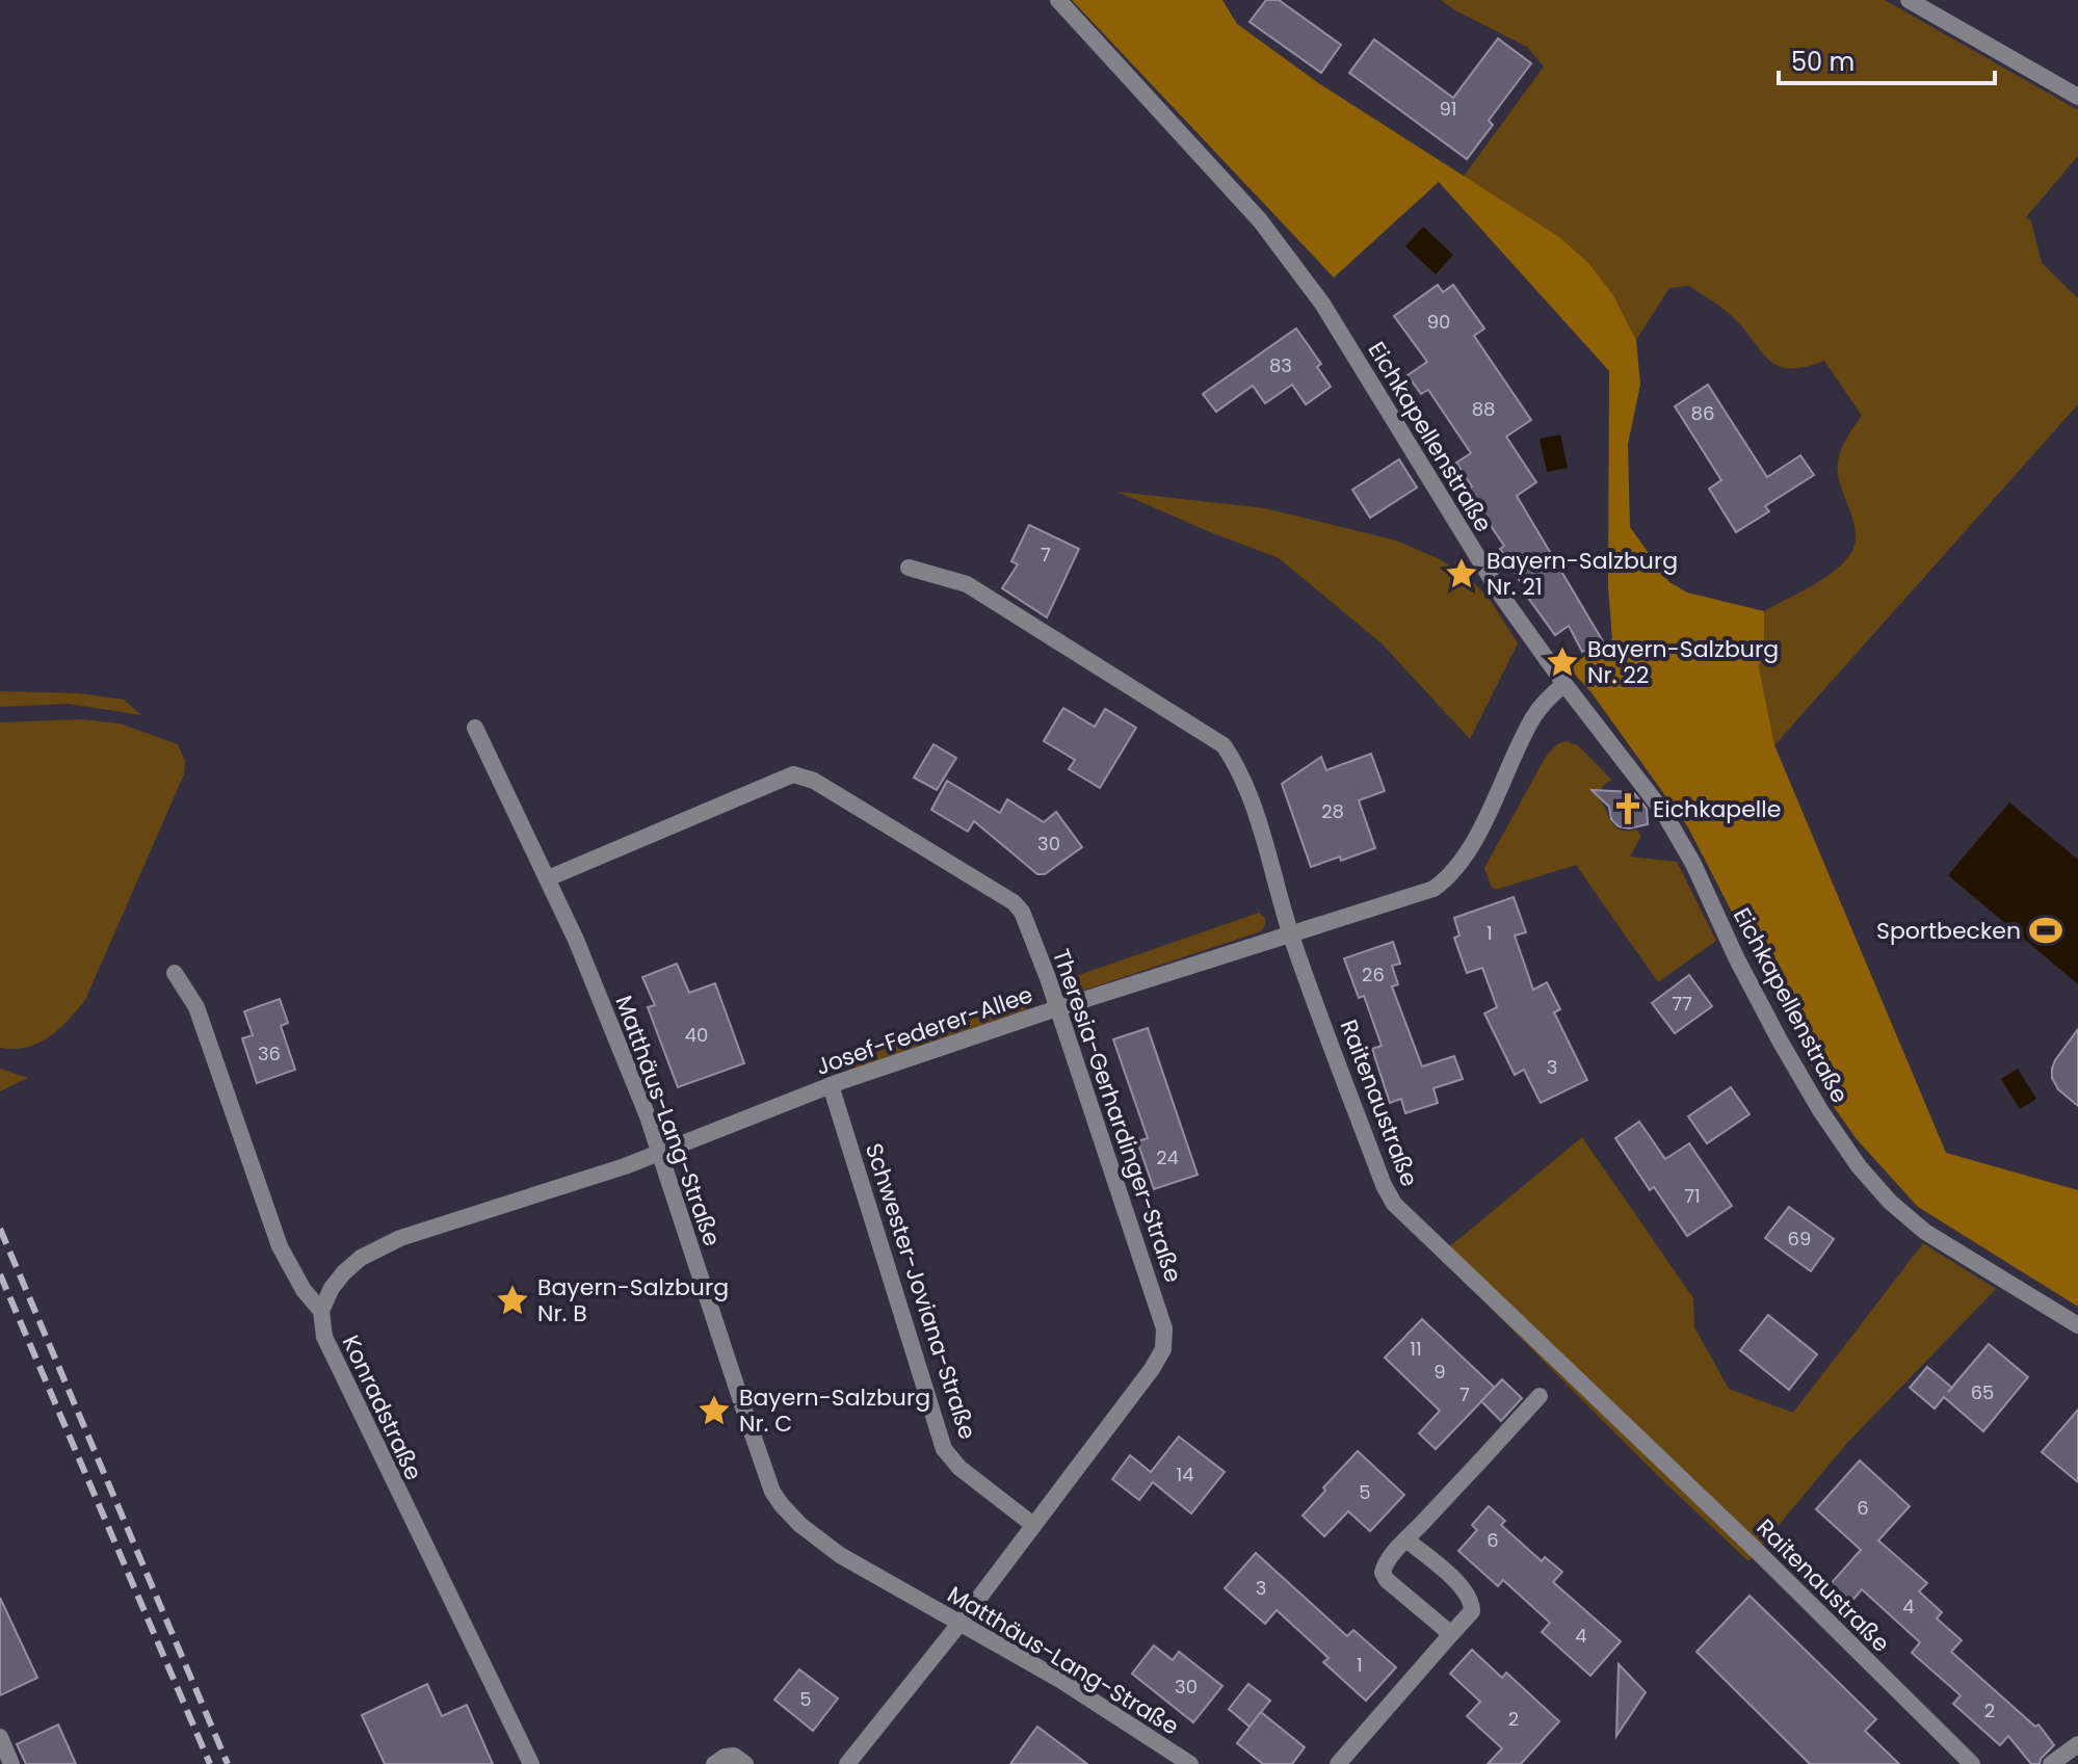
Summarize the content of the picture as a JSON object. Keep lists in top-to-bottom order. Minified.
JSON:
{"streets":{"street":["Eichkapellenstraße","Josef-Federer-Allee","Raitenaustraße","Theresia-Gerhardinger-Straße","Matthäus-Lang-Straße","Schwester-Joviana-Straße","Konradstraße"]},"crossings":[["Eichkapellenstraße","Josef-Federer-Allee"],["Josef-Federer-Allee","Raitenaustraße"],["Josef-Federer-Allee","Theresia-Gerhardinger-Straße"],["Josef-Federer-Allee","Matthäus-Lang-Straße"],["Josef-Federer-Allee","Schwester-Joviana-Straße"],["Josef-Federer-Allee","Konradstraße"],["Theresia-Gerhardinger-Straße","Matthäus-Lang-Straße"],["Theresia-Gerhardinger-Straße","Schwester-Joviana-Straße"]],"places":{"place":["Bayern-Salzburg Nr. 21","Bayern-Salzburg Nr. 22","Bayern-Salzburg Nr. B","Bayern-Salzburg Nr. C"],"church":["Eichkapelle"],"sports":["Sportbecken"]},"house_numbers":["91","90","83","88","86","7","28","30","1","26","77","40","36","3","24","71","69","11","9","65","7","14","5","6","6","3","4","4","1","30","5","2","2"],"scale_bar":"50 m"}
